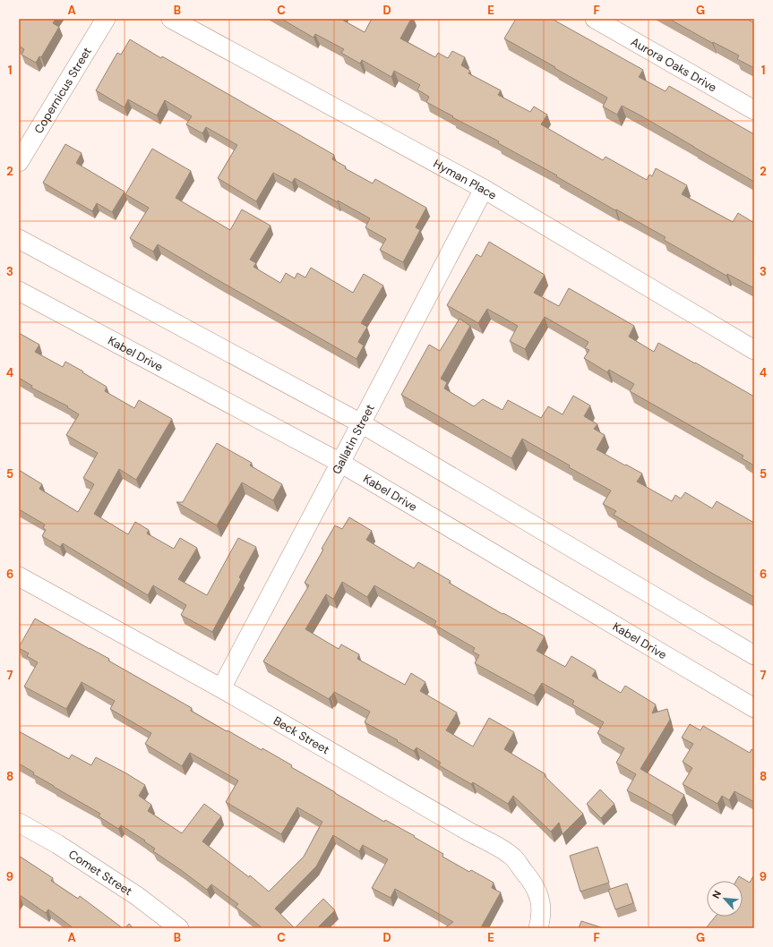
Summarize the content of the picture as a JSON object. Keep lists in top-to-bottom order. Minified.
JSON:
{"streets":{"street":["Aurora Oaks Drive","Copernicus Street","Hyman Place","Kabel Drive","Gallatin Street","Beck Street","Comet Street"]},"crossings":[["Hyman Place","Gallatin Street"],["Kabel Drive","Gallatin Street"],["Gallatin Street","Beck Street"]],"north":"top left","grid":{"columns":["A","B","C","D","E","F","G"],"rows":["1","2","3","4","5","6","7","8","9"]}}
